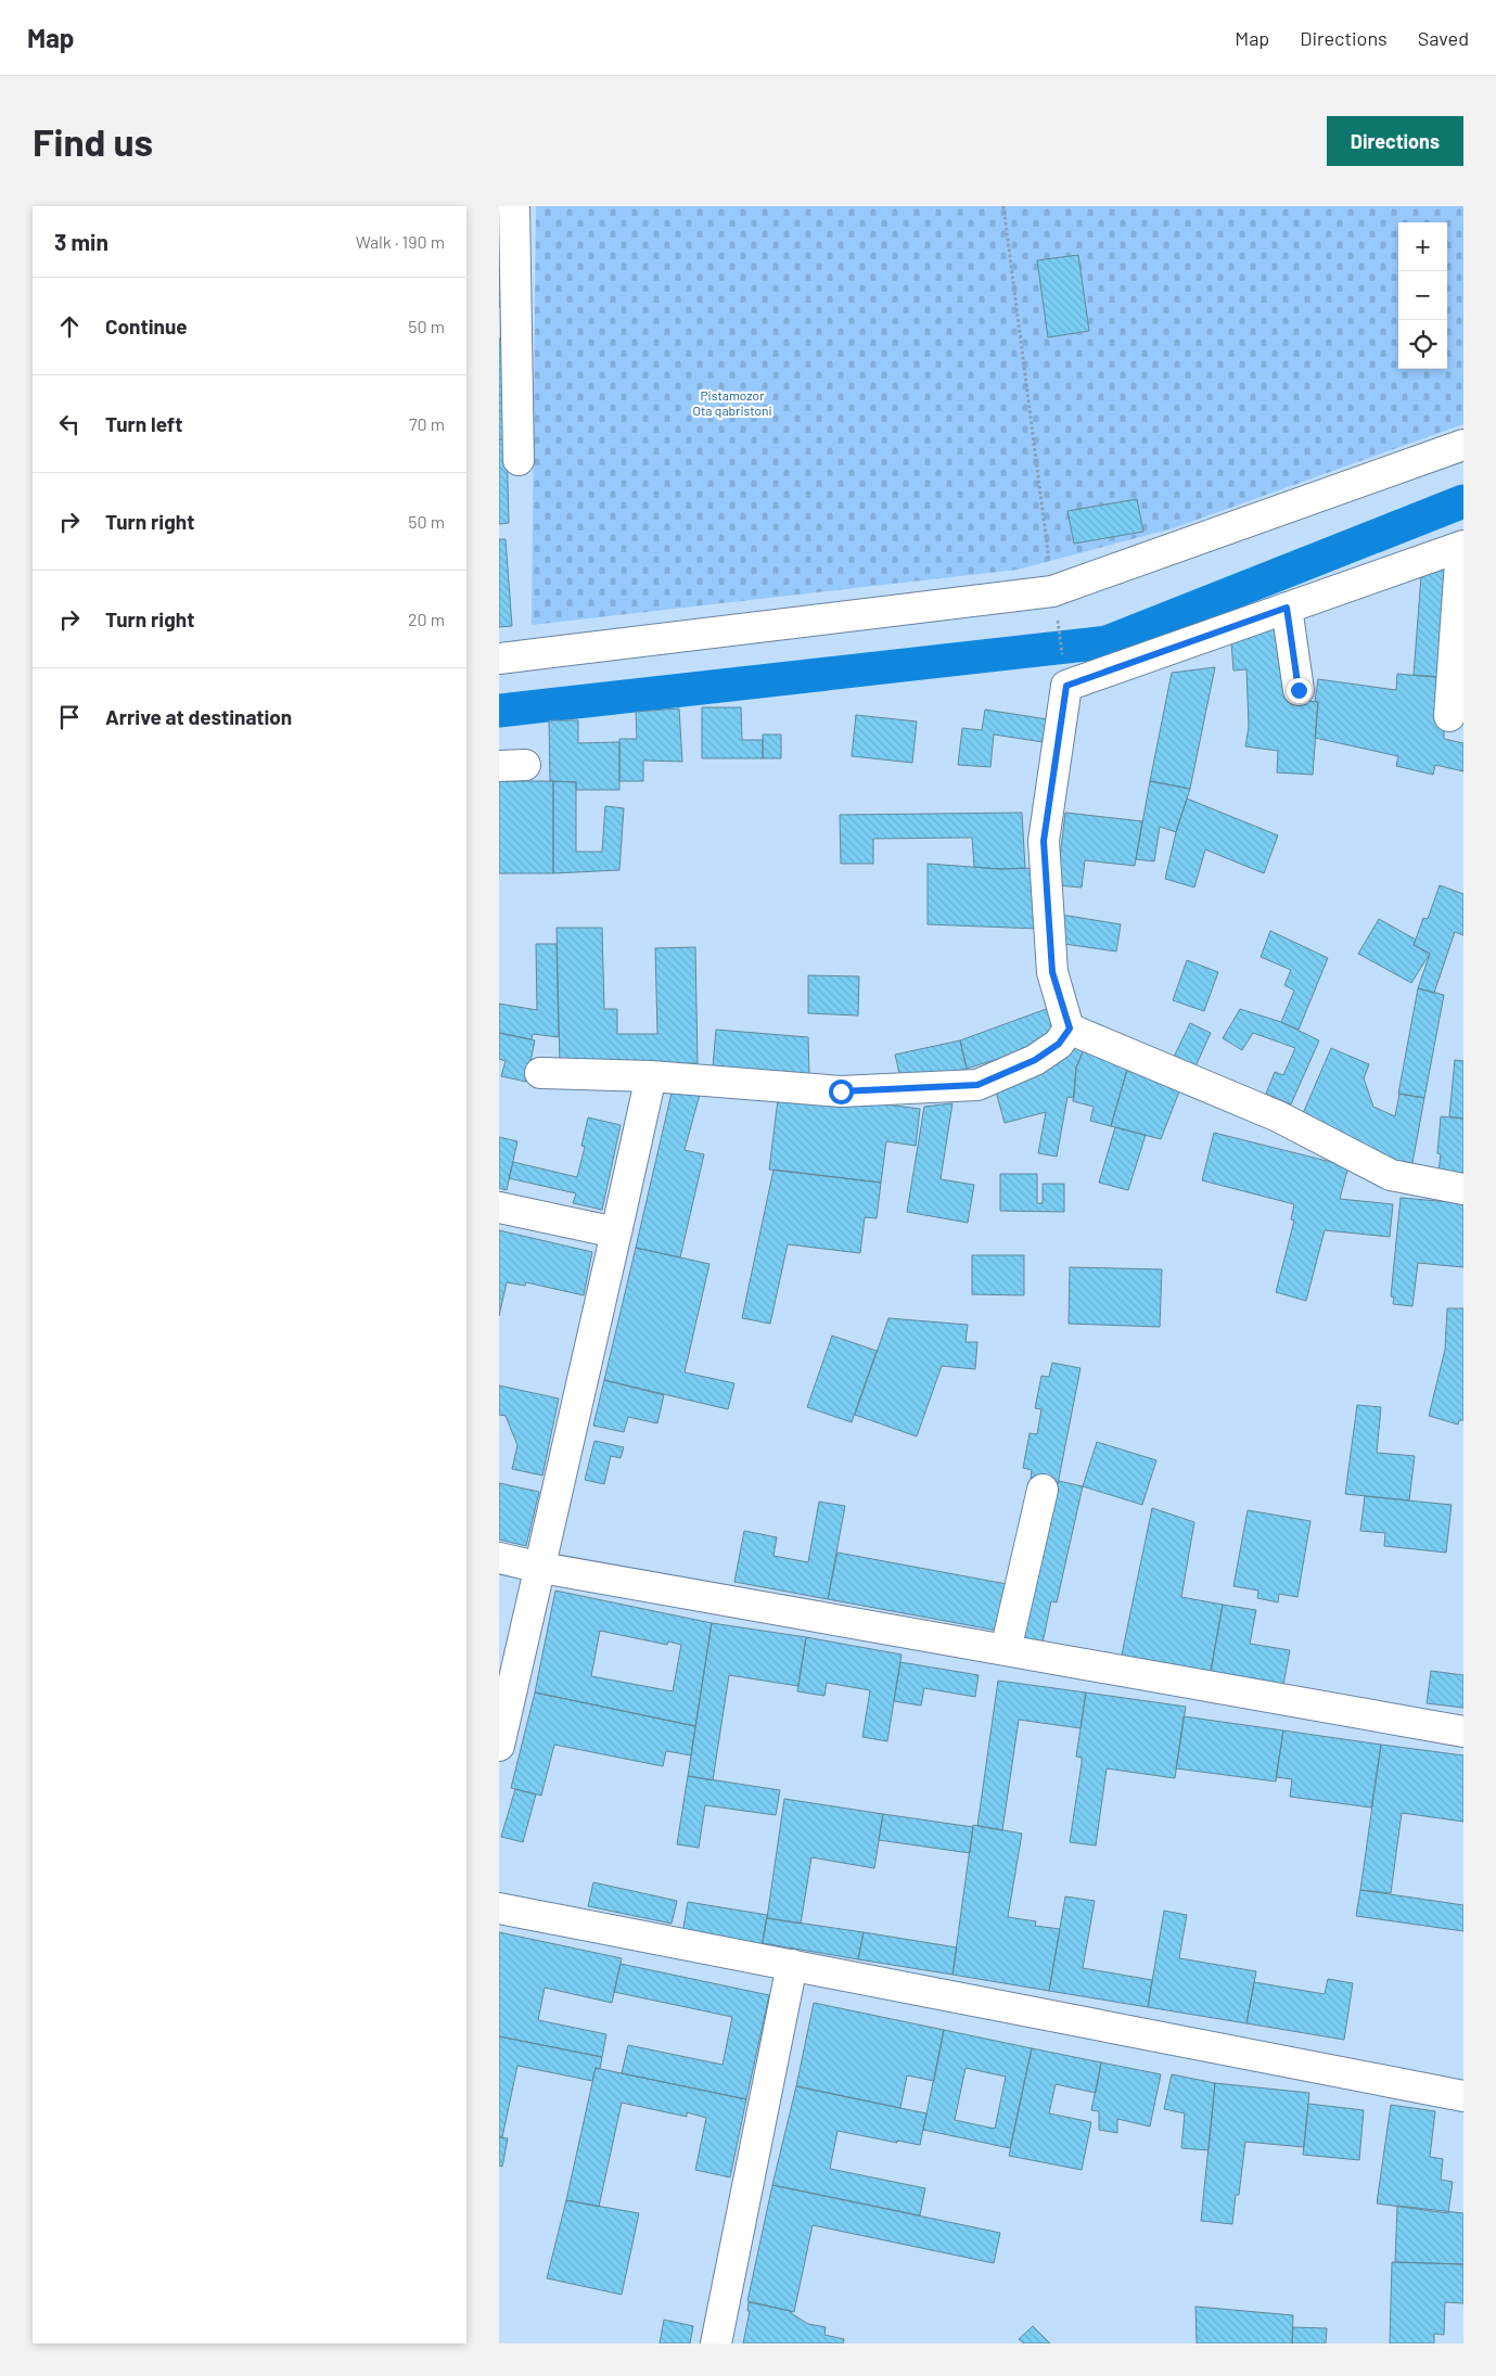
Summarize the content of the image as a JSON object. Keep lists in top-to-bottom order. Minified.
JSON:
{"parks":["Pistamozor Ota qabristoni"],"page":{"header":"Map","nav":["Map","Directions","Saved"],"buttons":"Directions","title":"Find us","heading":["3 min","Walk · 190 m"],"map_buttons":["+","−"],"list":[["Continue","50 m"],["Turn left","70 m"],["Turn right","50 m"],["Turn right","20 m"],"Arrive at destination"]}}
